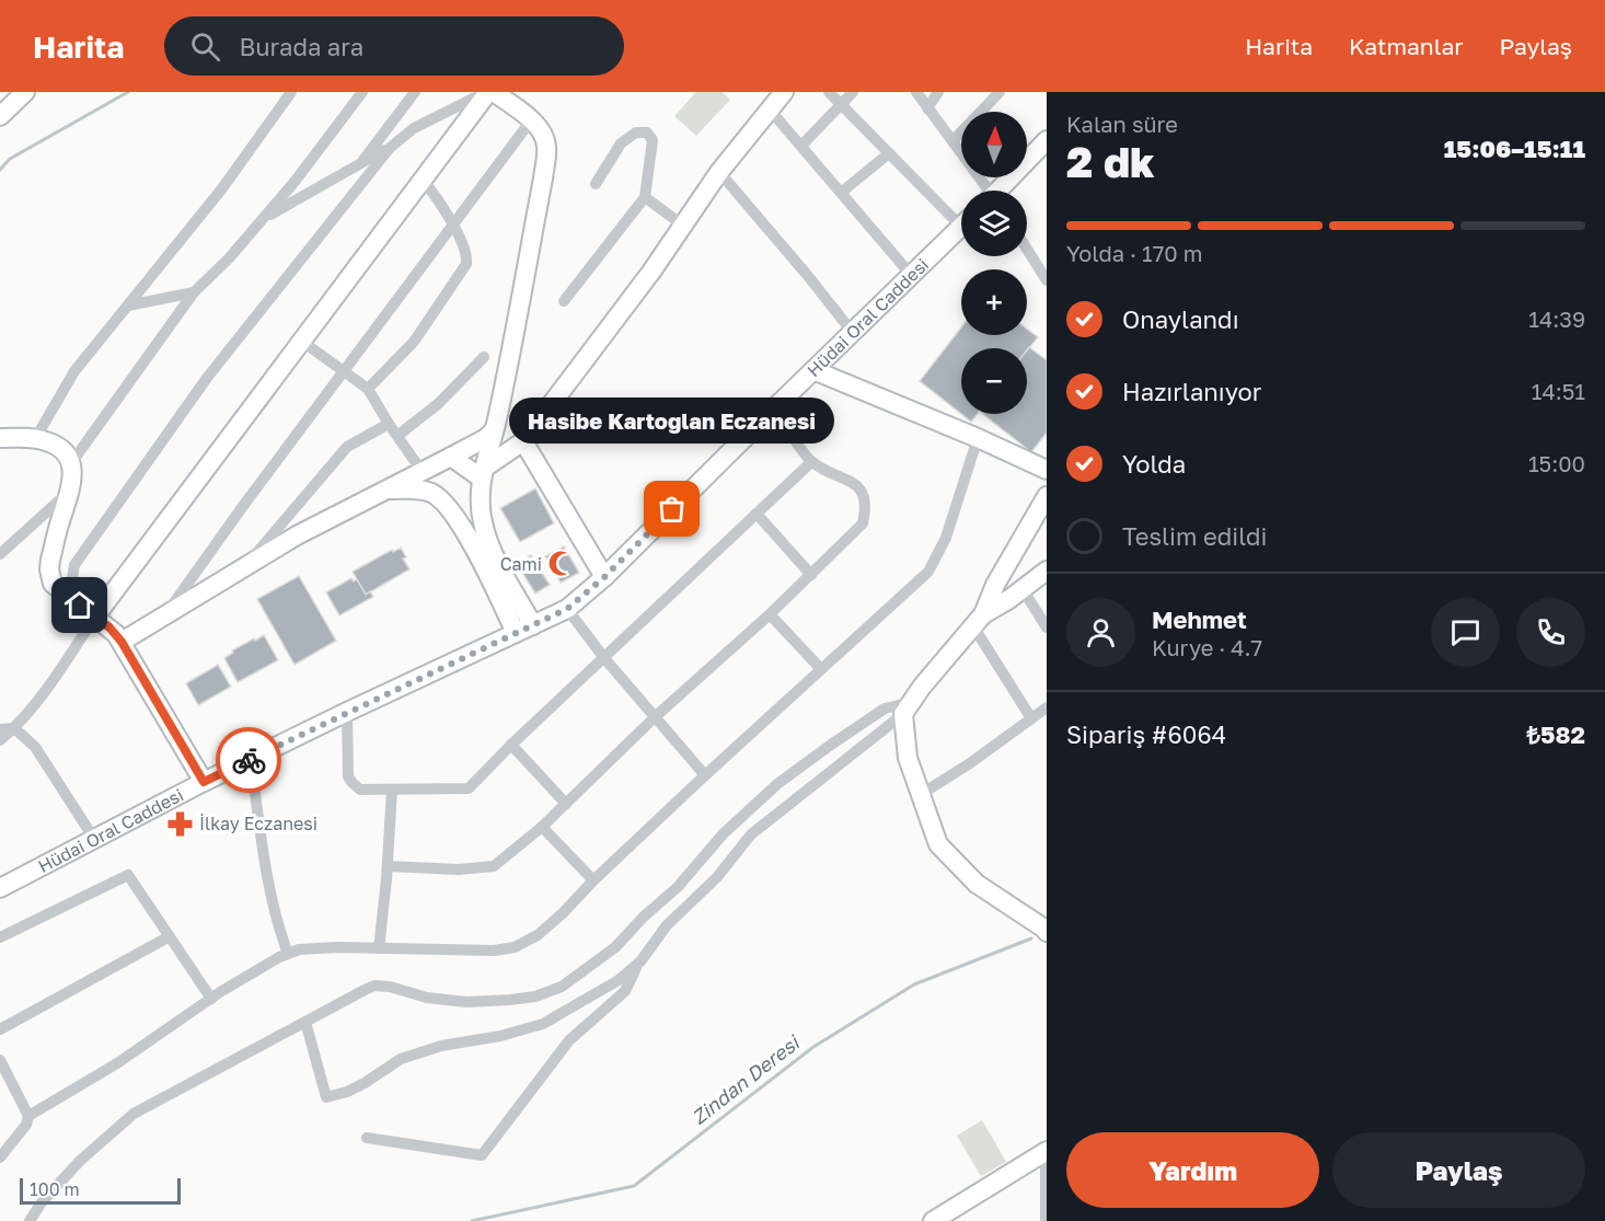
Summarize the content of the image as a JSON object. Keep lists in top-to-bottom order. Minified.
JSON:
{"streets":{"street":["Hüdai Oral Caddesi"]},"water":["Zindan Deresi"],"places":{"other":["Hasibe Kartoğlan Eczanesi"],"mosque":["Cami"],"pharmacy":["İlkay Eczanesi"]},"scale_bar":"100 m","north":"top","page":{"header":"Harita","search":"Burada ara","nav":["Harita","Katmanlar","Paylaş"],"heading":["2 dk","Kalan süre","15:06–15:11"],"panel":["Mehmet","Kurye · 4.7","Sipariş #6064","₺582"],"map_buttons":["+","−"],"bar":"Yolda · 170 m","list":[["Onaylandı","14:39"],["Hazırlanıyor","14:51"],["Yolda","15:00"],"Teslim edildi"],"bubble":"Hasibe Kartoğlan Eczanesi","buttons":["Yardım","Paylaş"],"scale":"100 m"}}
